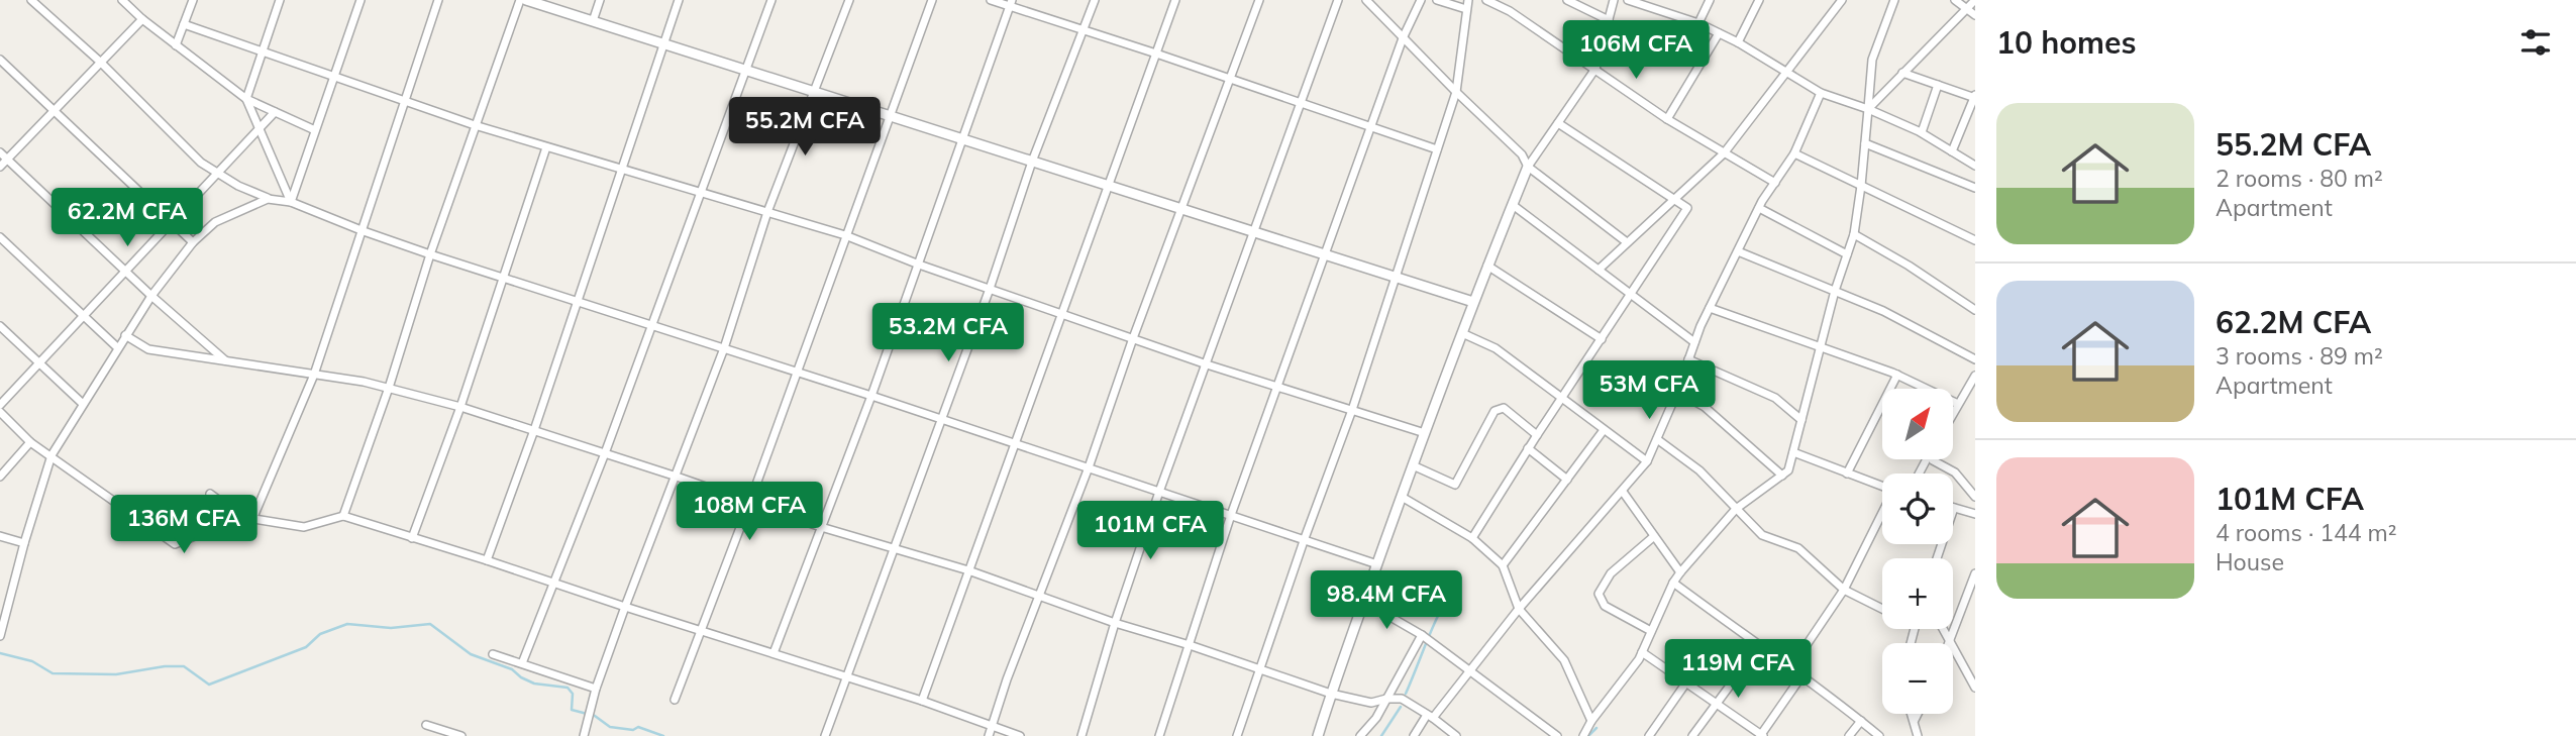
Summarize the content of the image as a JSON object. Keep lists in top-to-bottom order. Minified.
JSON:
{"north":"top right","page":{"heading":"10 homes","price":["106M CFA","55.2M CFA","62.2M CFA","53.2M CFA","53M CFA","108M CFA","136M CFA","101M CFA","98.4M CFA","119M CFA"],"list":[{"name":"55.2M CFA","note":"2 rooms · 80 m² · Apartment"},{"name":"62.2M CFA","note":"3 rooms · 89 m² · Apartment"},{"name":"101M CFA","note":"4 rooms · 144 m² · House"}],"map_buttons":["+","−"]}}
